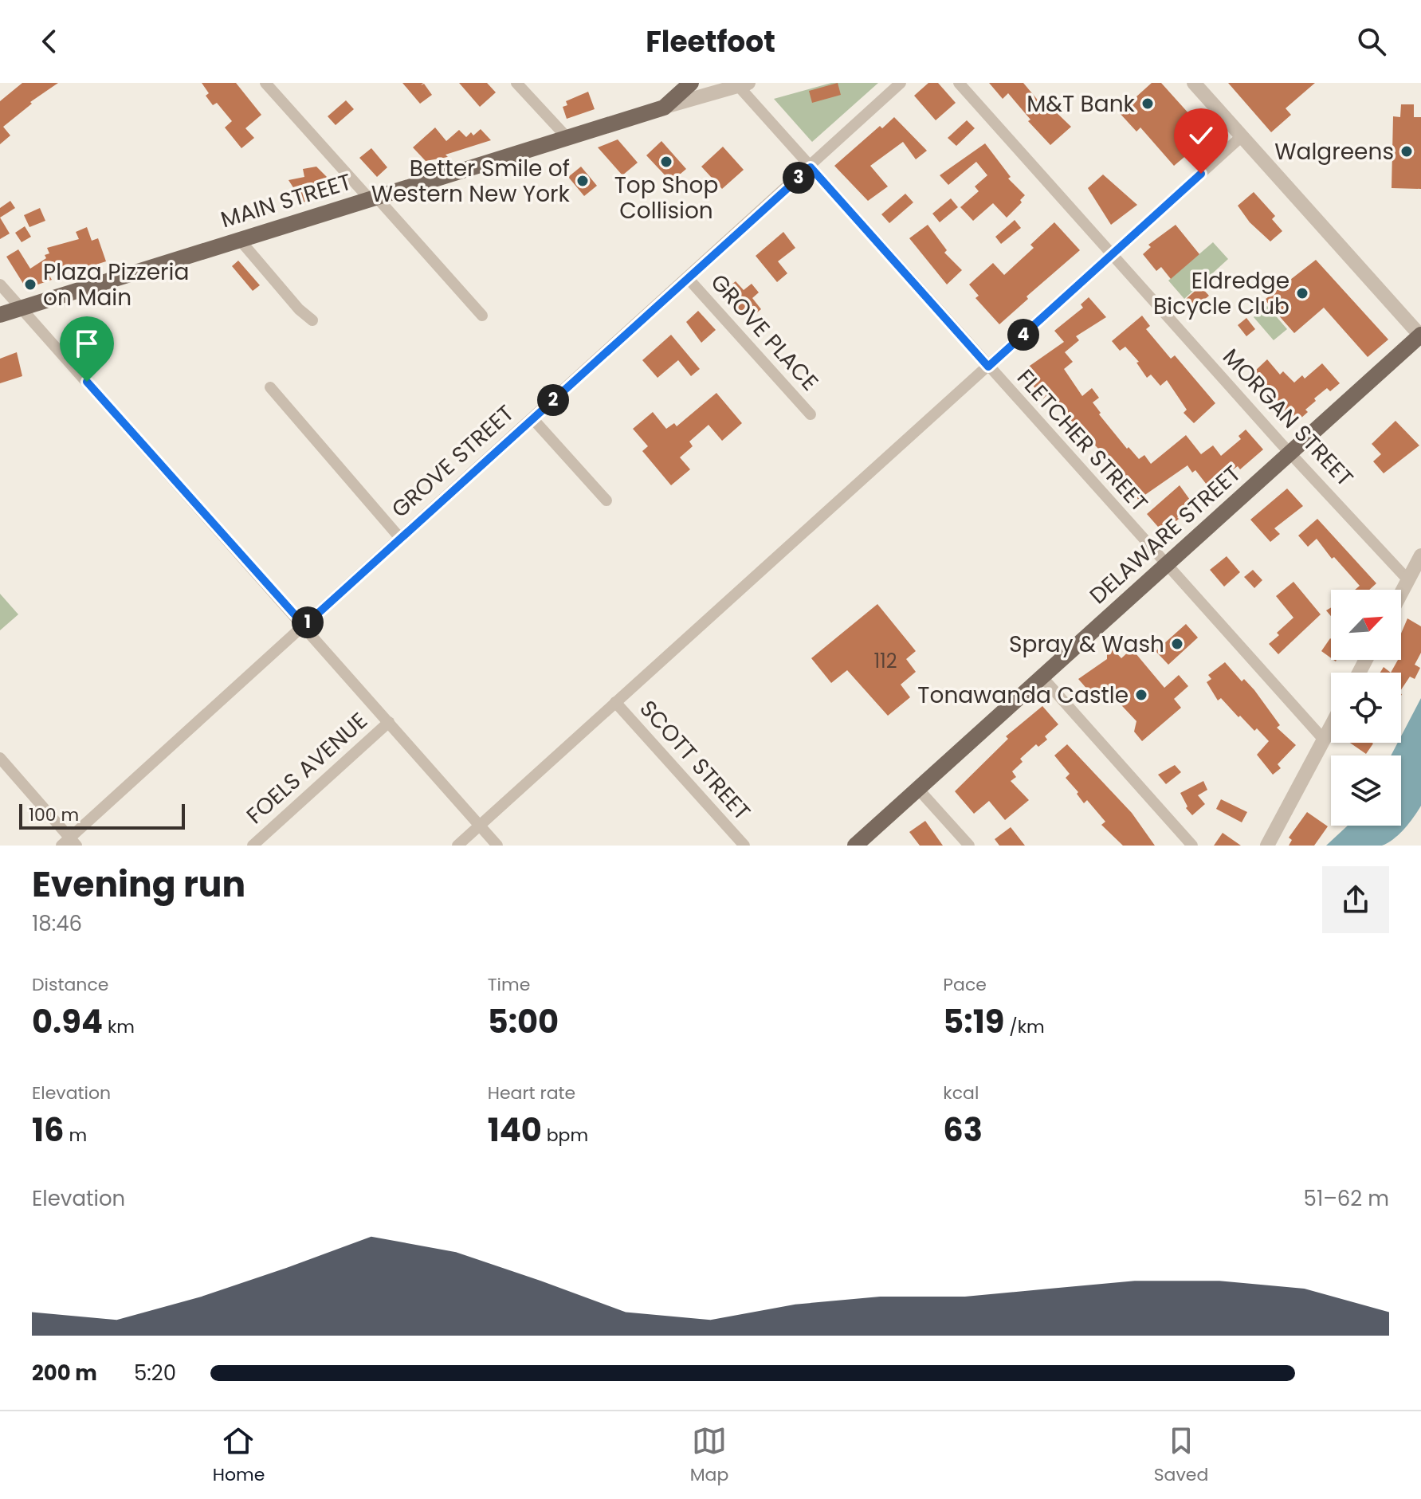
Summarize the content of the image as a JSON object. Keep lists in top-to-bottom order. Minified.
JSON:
{"streets":{"main road":["MAIN STREET","DELAWARE STREET"],"street":["GROVE PLACE","MORGAN STREET","FLETCHER STREET","GROVE STREET","SCOTT STREET","FOELS AVENUE"]},"crossings":[["MAIN STREET","FLETCHER STREET"],["GROVE PLACE","GROVE STREET"],["MORGAN STREET","DELAWARE STREET"],["FLETCHER STREET","GROVE STREET"],["FLETCHER STREET","DELAWARE STREET"]],"places":["M&T Bank","Walgreens","Top Shop Collision","Better Smile of Western New York","Plaza Pizzeria on Main","Eldredge Bicycle Club","Spray & Wash","Tonawanda Castle"],"house_numbers":["112"],"scale_bar":"100 m","north":"top right","page":{"header":"Fleetfoot","pins":["3","4","2","1"],"scale":"100 m","heading":["Evening run","18:46"],"stats":[["Distance","0.94 km"],["Time","5:00"],["Pace","5:19 /km"],["Elevation","16 m"],["Heart rate","140 bpm"],["kcal","63"]],"chart":["Elevation","51–62 m"],"list":[{"name":"200 m","note":"5:20"}],"tabs":["Home","Map","Saved"]}}
